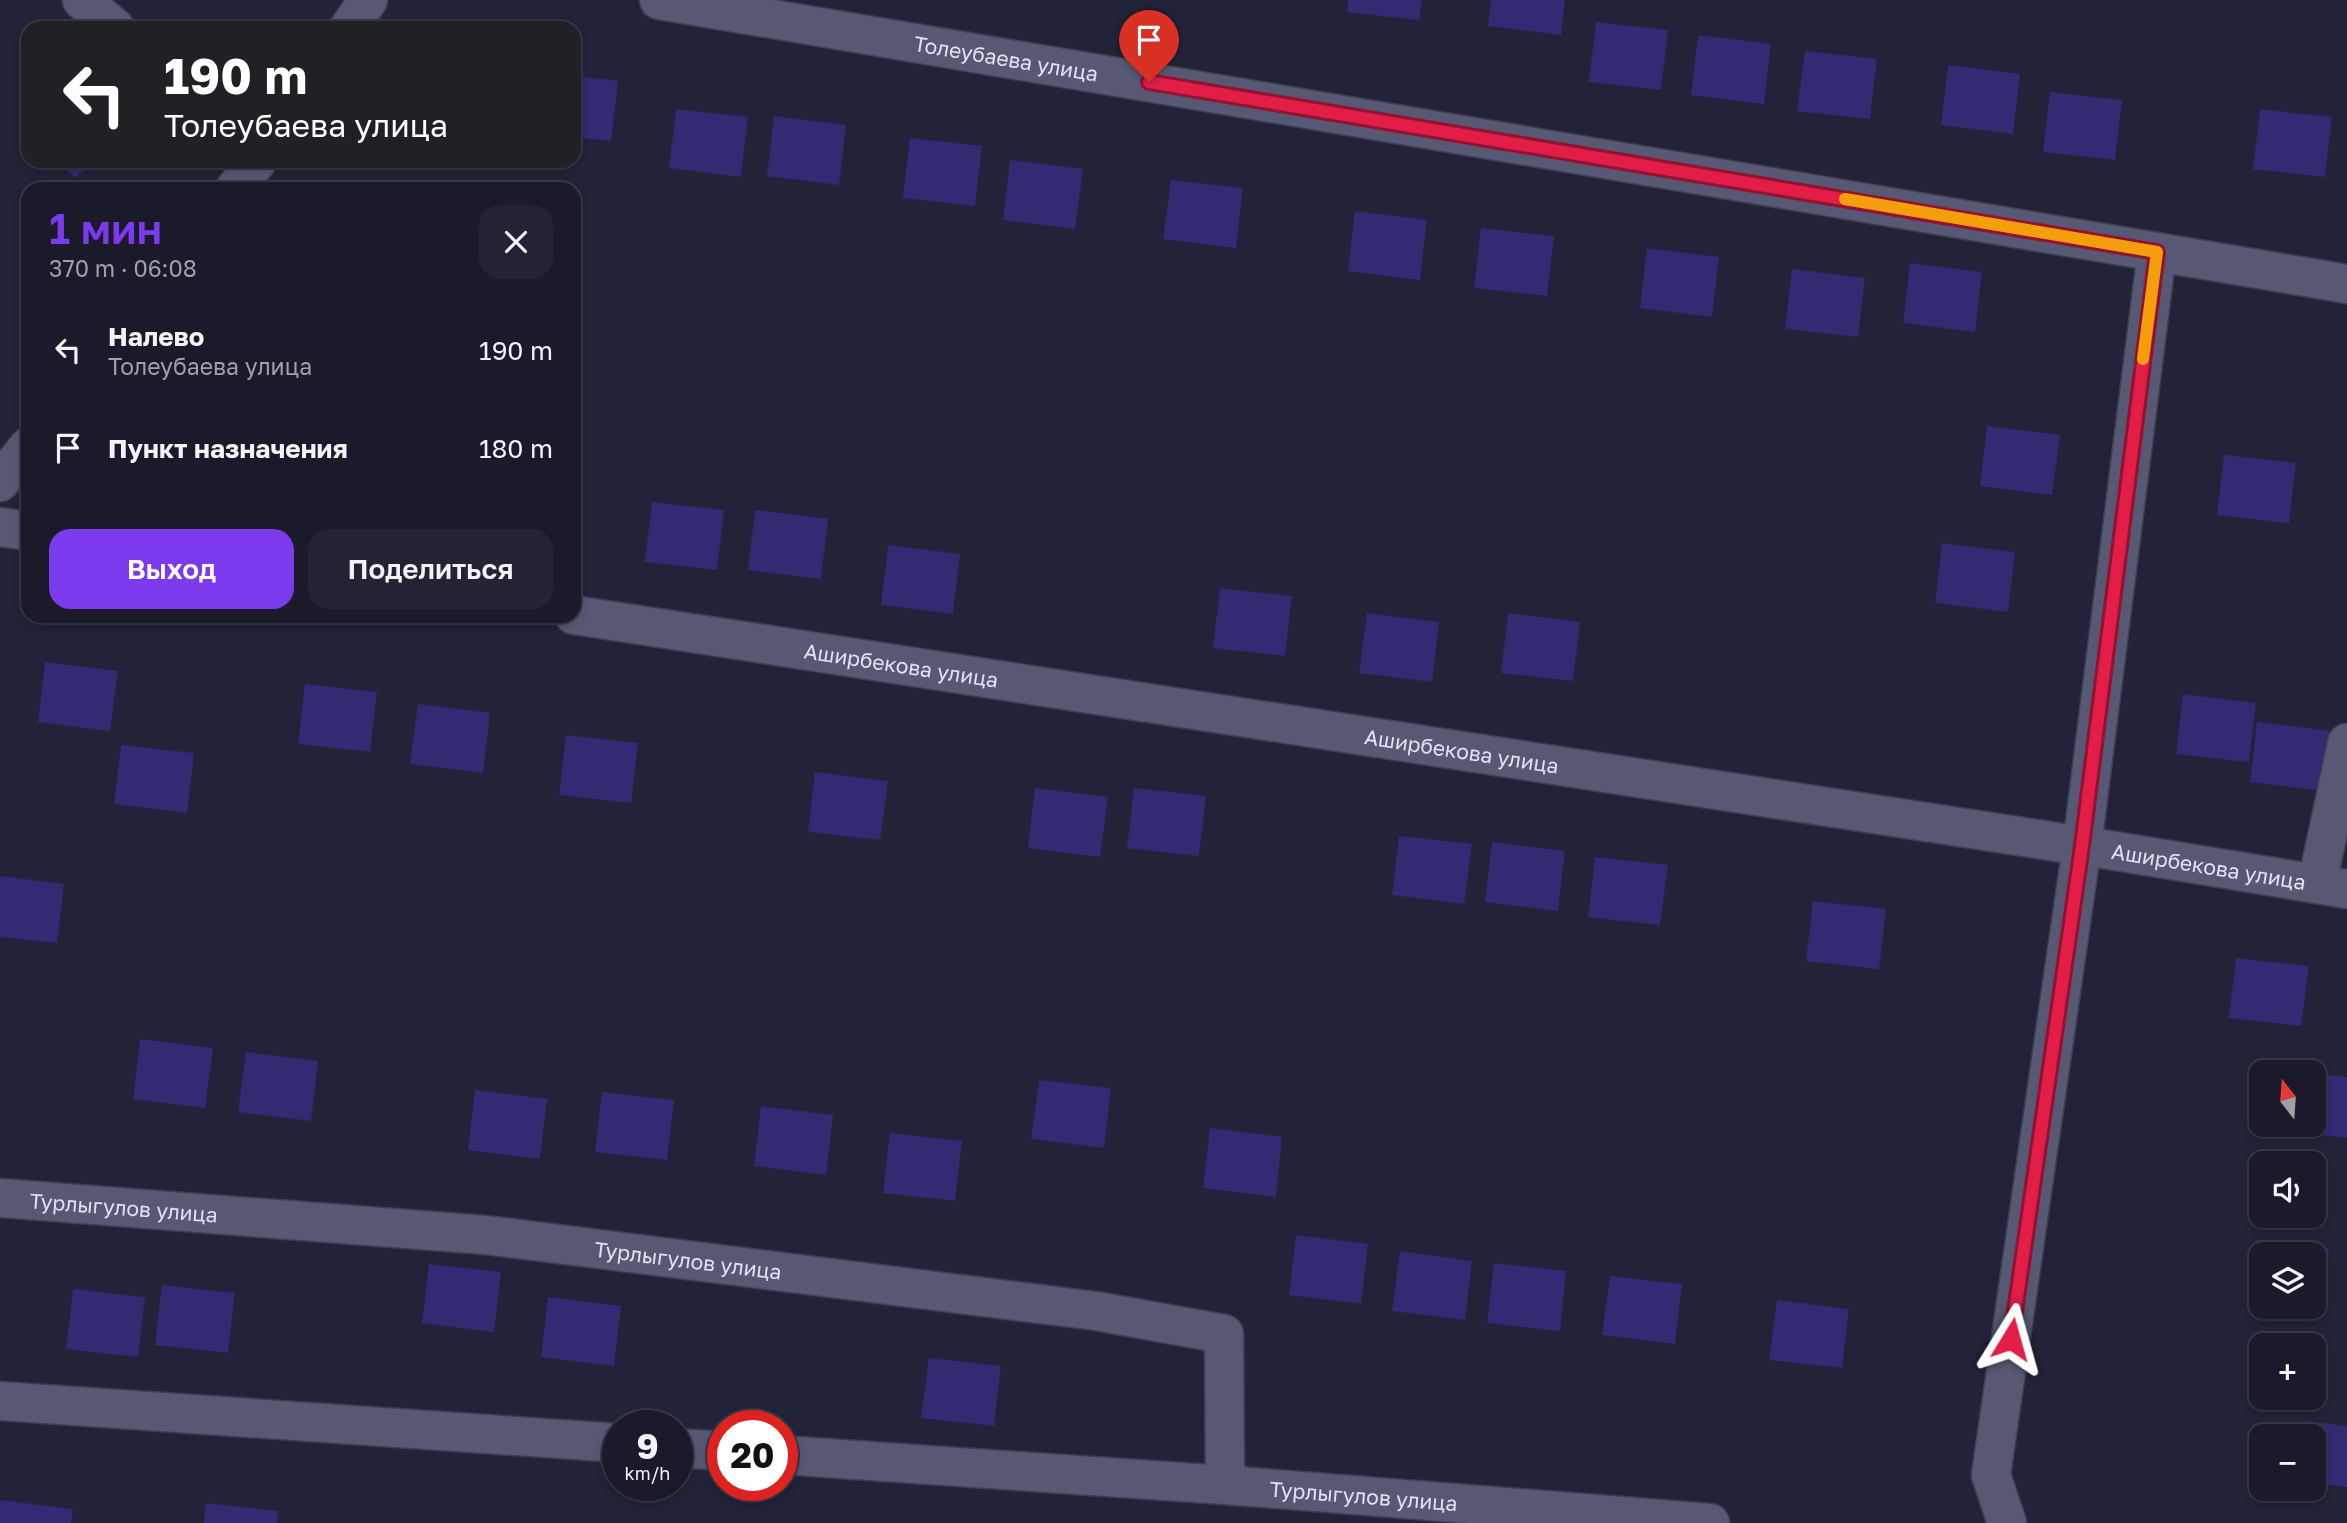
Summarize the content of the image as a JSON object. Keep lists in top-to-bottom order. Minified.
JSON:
{"streets":{"street":["Толеубаева улица","Аширбекова улица","Турлыгулов улица"]},"north":"top","page":{"turn":["190 m","Толеубаева улица"],"heading":["1 мин","370 m · 06:08"],"list":[{"name":"Налево","note":"Толеубаева улица","value":"190 m"},{"name":"Пункт назначения","value":"180 m"}],"buttons":["Выход","Поделиться"],"map_buttons":["+","−"],"speed":"9 km/h","limit":"20"}}
